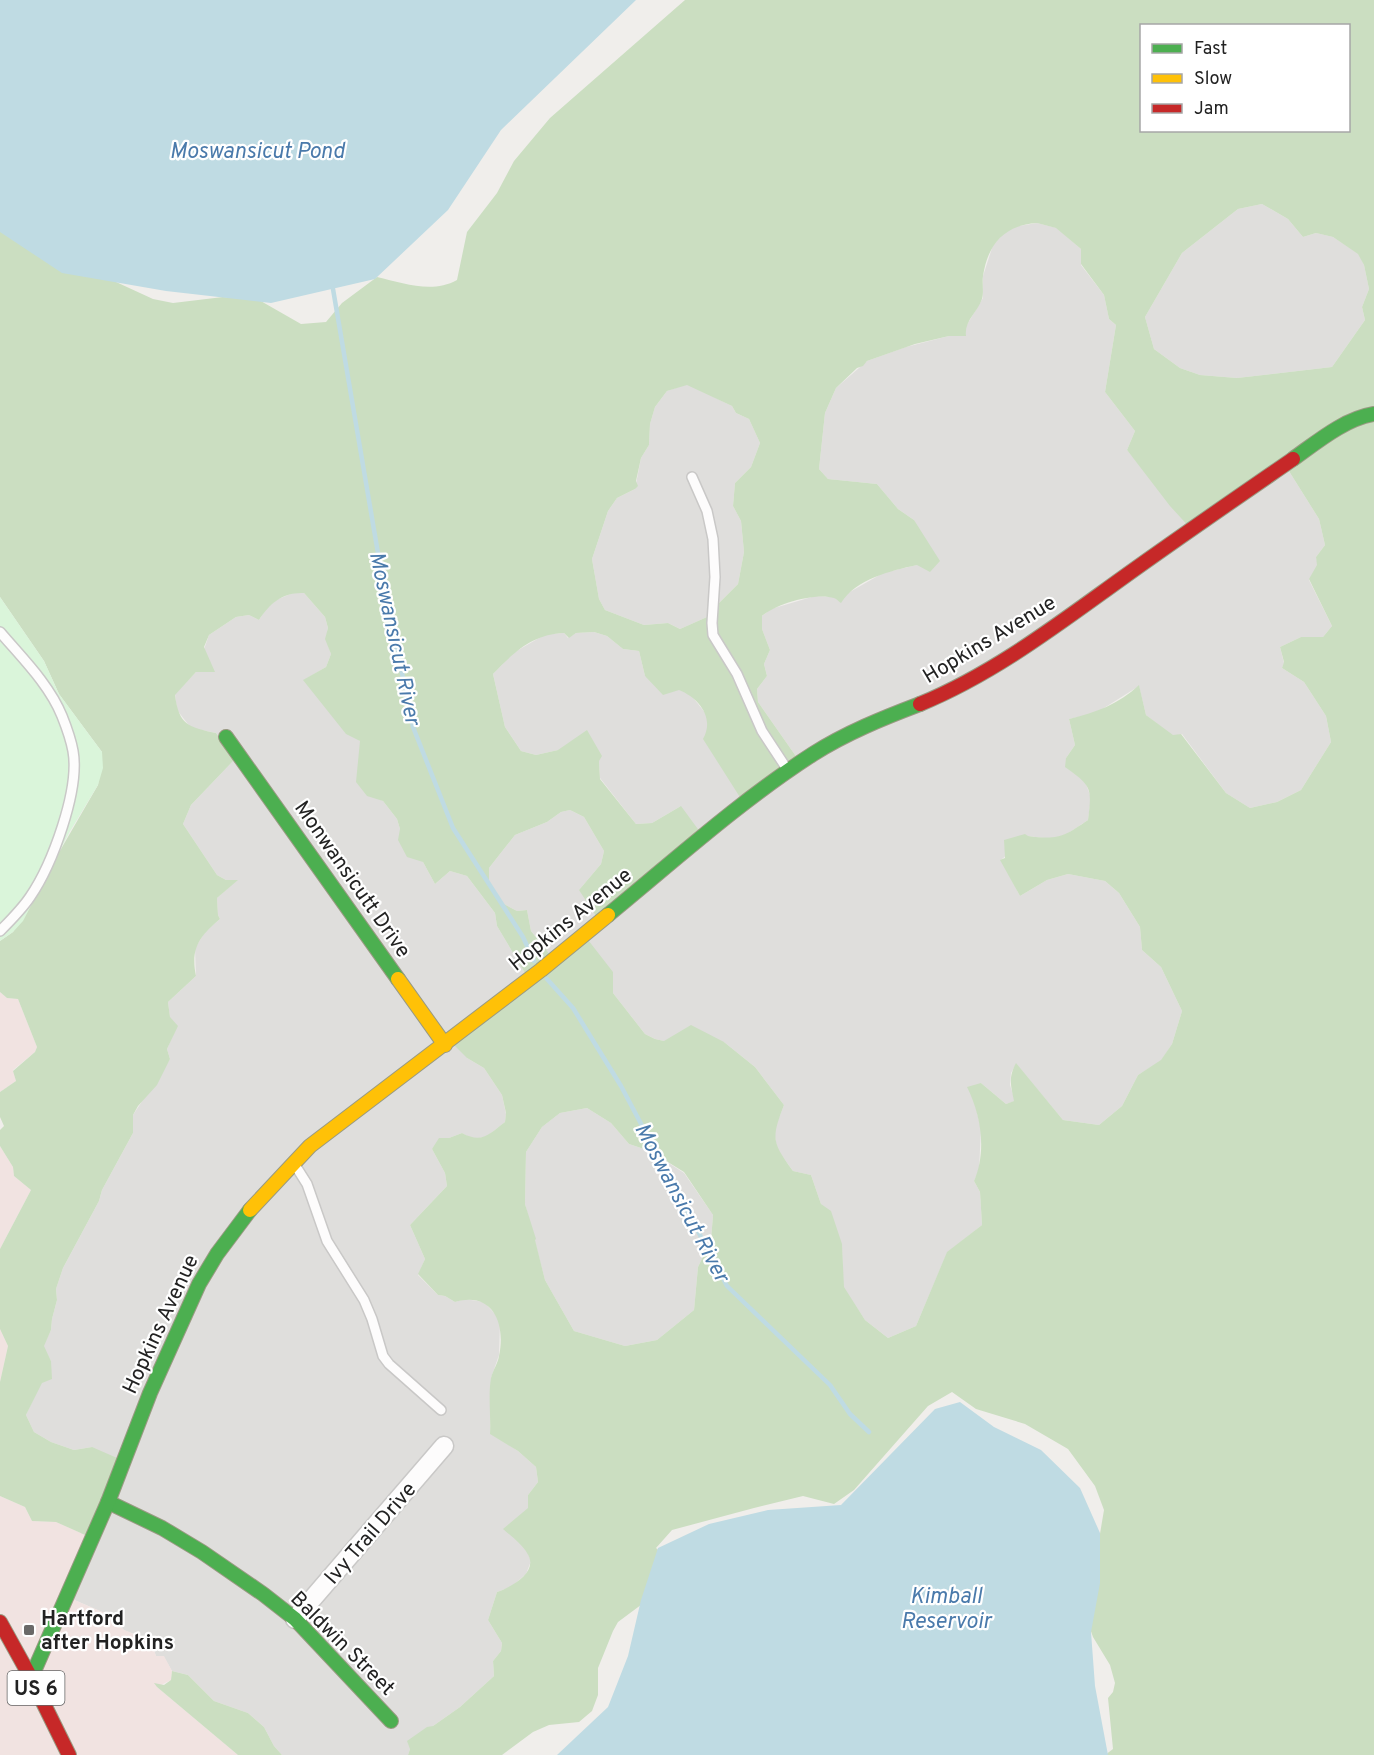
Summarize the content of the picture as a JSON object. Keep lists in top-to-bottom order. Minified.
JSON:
{"streets":{"main road":["Hopkins Avenue","Monwansicutt Drive","Baldwin Street","US 6"],"street":["Ivy Trail Drive"]},"crossings":[["Hopkins Avenue","Monwansicutt Drive"],["Hopkins Avenue","Baldwin Street"],["Hopkins Avenue","US 6"],["Ivy Trail Drive","Baldwin Street"]],"water":["Moswansicut Pond","Moswansicut River","Kimball Reservoir"],"places":{"transit":["Hartford after Hopkins"]},"legend":["Fast","Slow","Jam"]}
